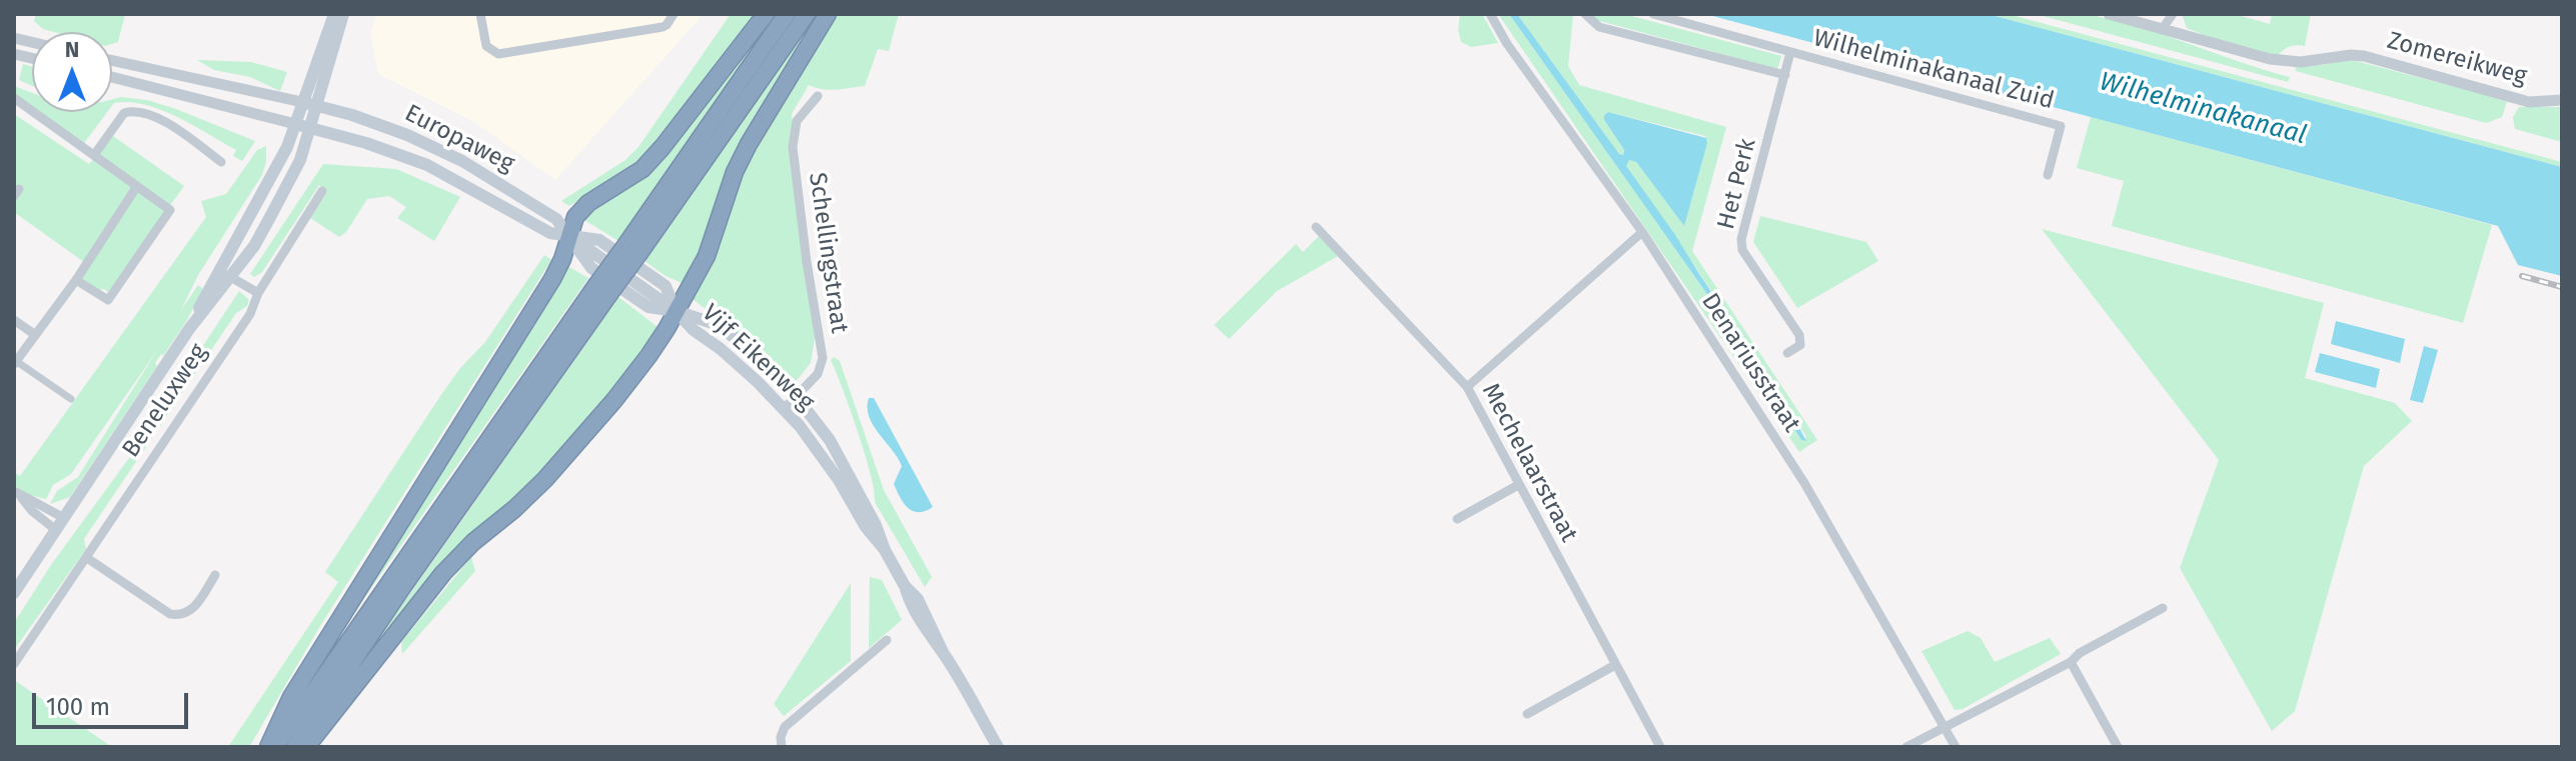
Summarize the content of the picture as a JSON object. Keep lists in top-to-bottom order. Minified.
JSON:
{"streets":{"main road":["Europaweg","Vijf Eikenweg","Beneluxweg"],"street":["Zomereikweg","Wilhelminakanaal Zuid","Het Perk","Schellingstraat","Denariusstraat","Mechelaarstraat"]},"crossings":[["Wilhelminakanaal Zuid","Het Perk"],["Europaweg","Vijf Eikenweg"],["Europaweg","Beneluxweg"],["Schellingstraat","Vijf Eikenweg"]],"water":["Wilhelminakanaal"],"scale_bar":"100 m","north":"top"}
